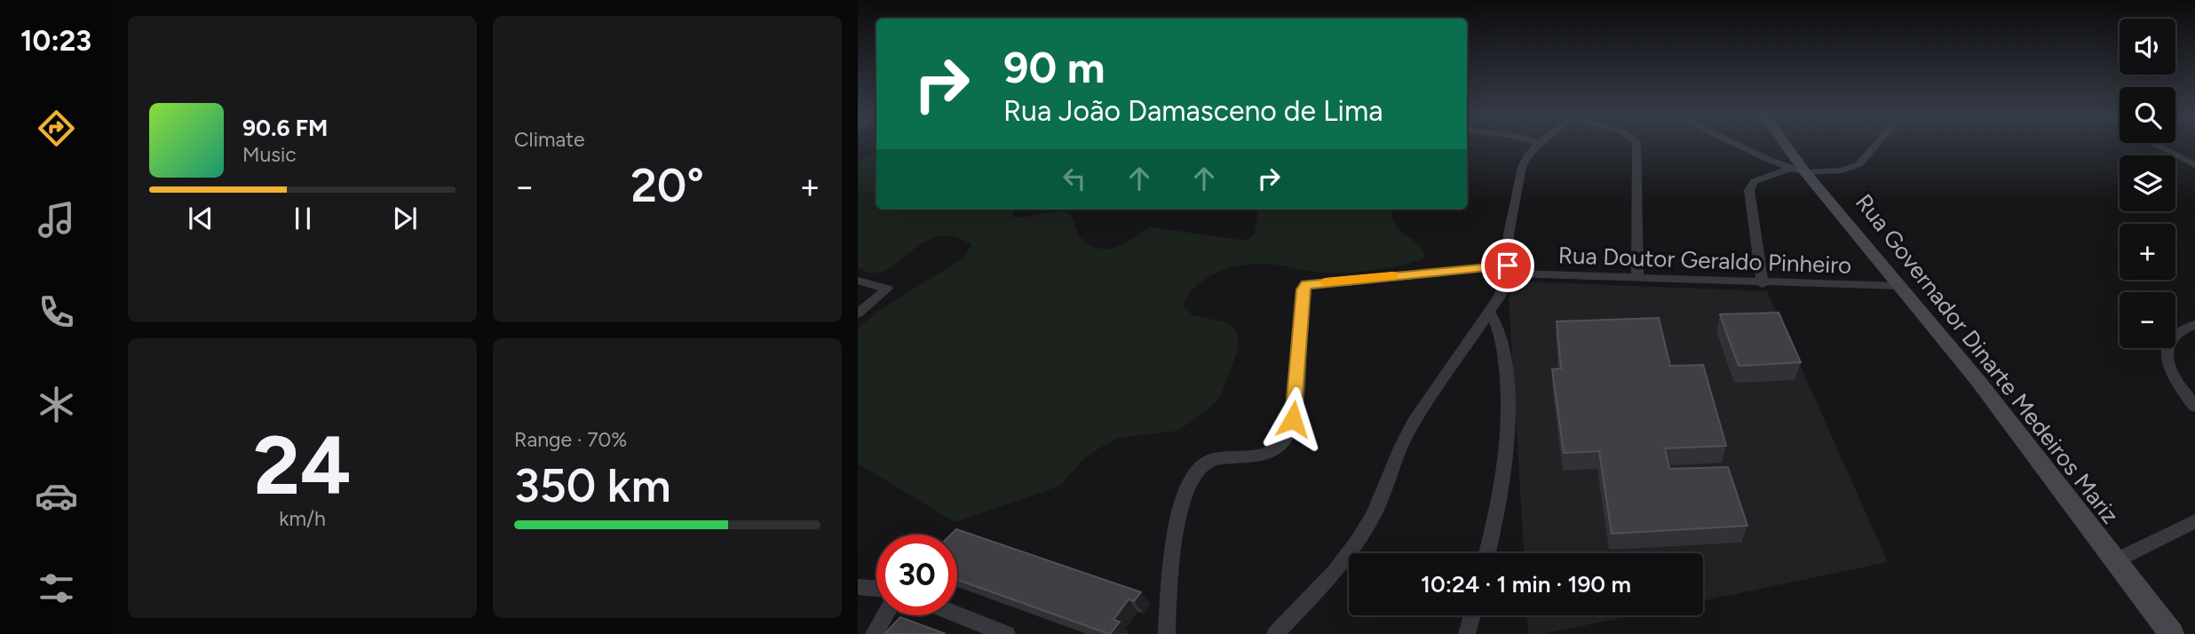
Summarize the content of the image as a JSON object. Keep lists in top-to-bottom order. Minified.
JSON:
{"streets":{"main road":["Rua Governador Dinarte Medeiros Mariz"],"street":["Rua Doutor Geraldo Pinheiro"]},"crossings":[["Rua Doutor Geraldo Pinheiro","Rua Governador Dinarte Medeiros Mariz"]],"page":{"tabs":"10:23","tile":["Climate",["24","km/h"],["Range · 70%","350 km"]],"map_buttons":["+","−"],"turn":["90 m","Rua João Damasceno de Lima"],"song":["90.6 FM","Music"],"heat":["−","20°","+"],"limit":"30","trip":"10:24 · 1 min · 190 m"}}
